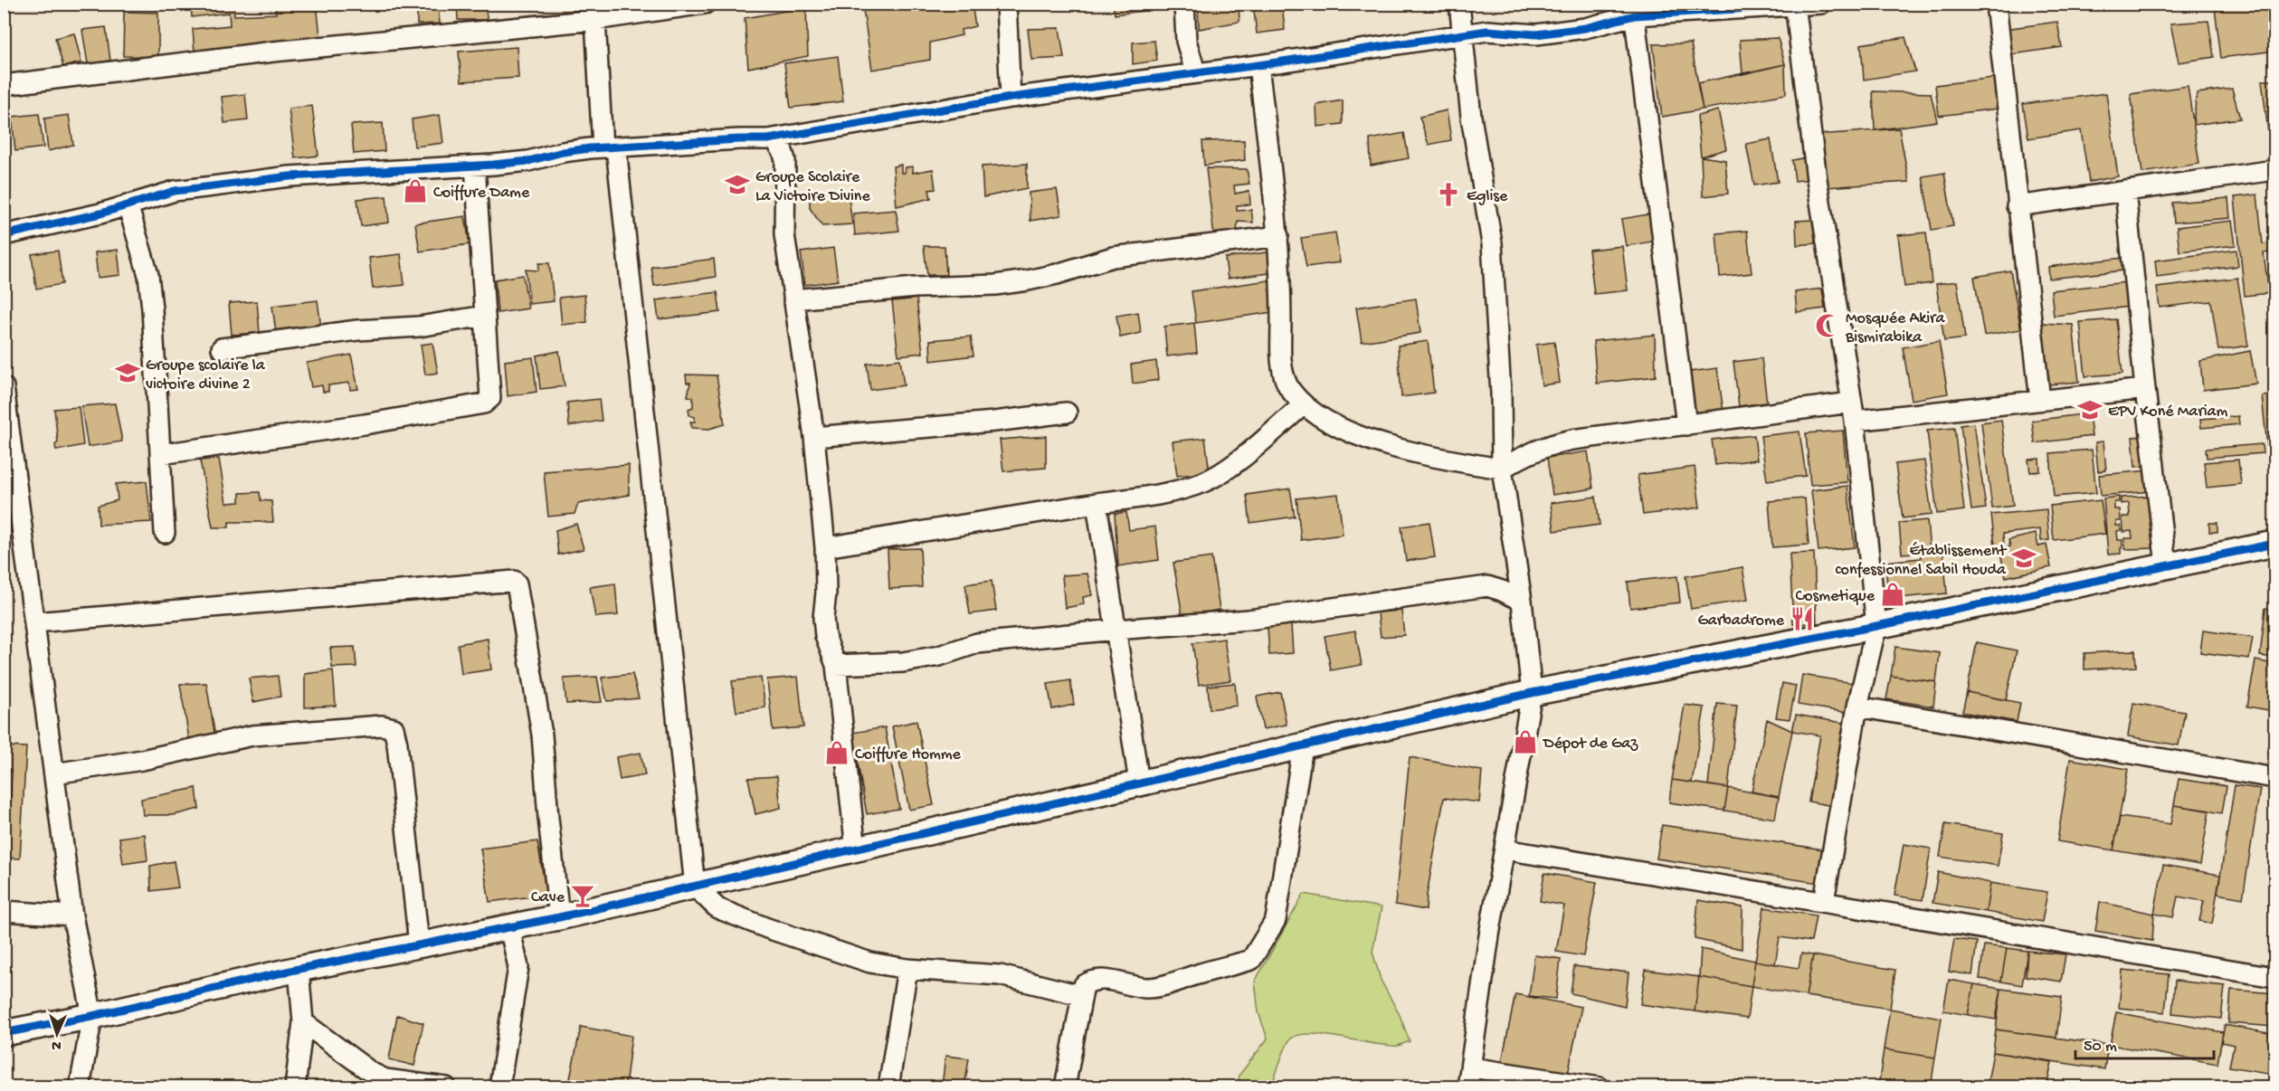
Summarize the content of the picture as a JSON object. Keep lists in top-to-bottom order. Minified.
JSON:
{"places":{"school or university":["Groupe Scolaire La Victoire Divine","Groupe scolaire la victoire divine 2","EPV Koné Mariam","Établissement confessionnel Sabil Houda"],"shop":["Coiffure Dame","Cosmetique","Dépot de Gaz","Coiffure Homme"],"church":["Eglise"],"mosque":["Mosquée Akira Bismirabika"],"restaurant":["Garbadrome"],"bar":["Cave"]},"scale_bar":"50 m","north":"bottom"}
